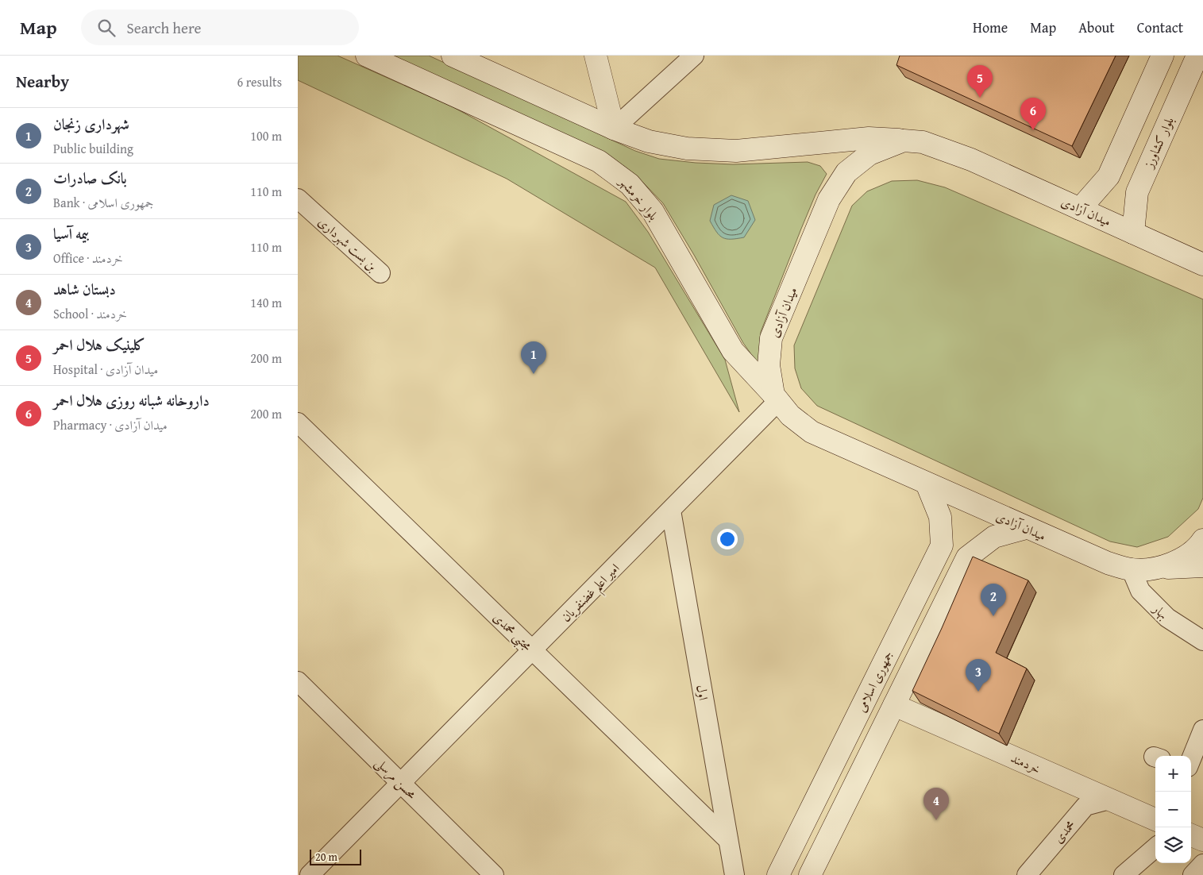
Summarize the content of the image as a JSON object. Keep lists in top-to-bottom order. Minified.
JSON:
{"streets":{"main road":["بلوار کشاورز","بلوار خرمشهر","میدان آزادی","جمهوری اسلامی","خردمند"],"street":["بن بست شهرداری","امیر اعلم غضنفریان","بهار","مجتبی محمدی","اول","محسن مرسلی","محمدی"]},"crossings":[["بلوار کشاورز","میدان آزادی"],["بلوار خرمشهر","میدان آزادی"],["بلوار خرمشهر","امیر اعلم غضنفریان"],["میدان آزادی","امیر اعلم غضنفریان"],["میدان آزادی","بهار"],["میدان آزادی","جمهوری اسلامی"],["امیر اعلم غضنفریان","مجتبی محمدی"],["امیر اعلم غضنفریان","اول"],["امیر اعلم غضنفریان","محسن مرسلی"],["مجتبی محمدی","اول"],["خردمند","محمدی"]],"scale_bar":"20 m","page":{"header":"Map","search":"Search here","nav":["Home","Map","About","Contact"],"heading":["Nearby","6 results"],"pins":["5","6","1","2","3","4"],"list":[{"mark":"1","name":"شهرداری زنجان","note":"Public building","value":"100 m"},{"mark":"2","name":"بانک صادرات","note":"Bank · جمهوری اسلامی","value":"110 m"},{"mark":"3","name":"بیمه آسیا","note":"Office · خردمند","value":"110 m"},{"mark":"4","name":"دبستان شاهد","note":"School · خردمند","value":"140 m"},{"mark":"5","name":"کلینیک هلال احمر","note":"Hospital · میدان آزادی","value":"200 m"},{"mark":"6","name":"داروخانه شبانه روزی هلال احمر","note":"Pharmacy · میدان آزادی","value":"200 m"}],"map_buttons":["+","−"],"scale":"20 m"}}
